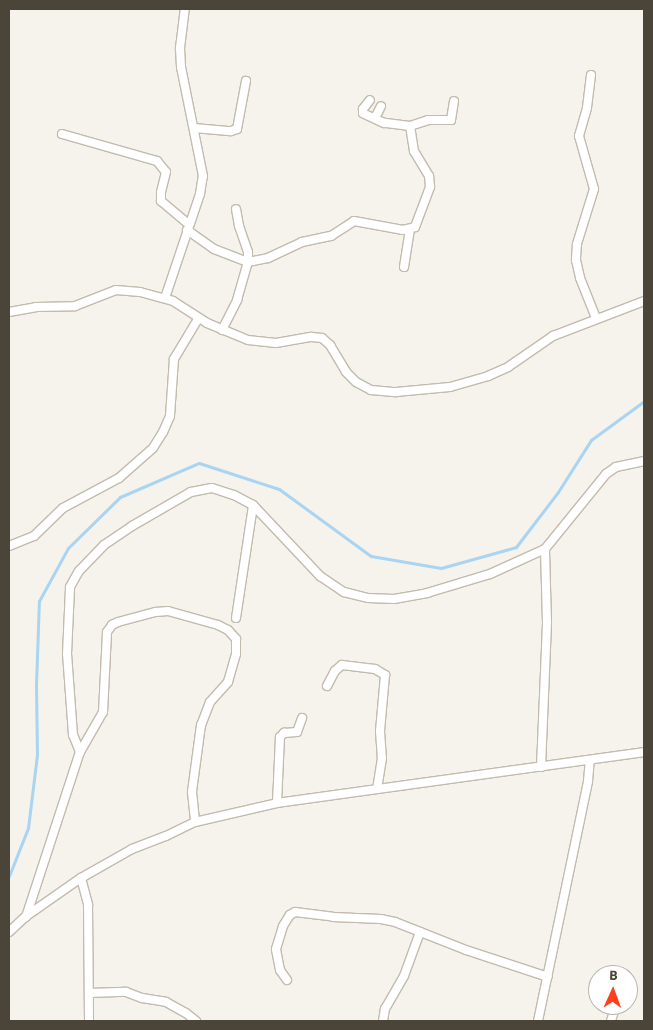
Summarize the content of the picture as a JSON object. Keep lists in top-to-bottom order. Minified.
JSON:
{"north":"top"}
